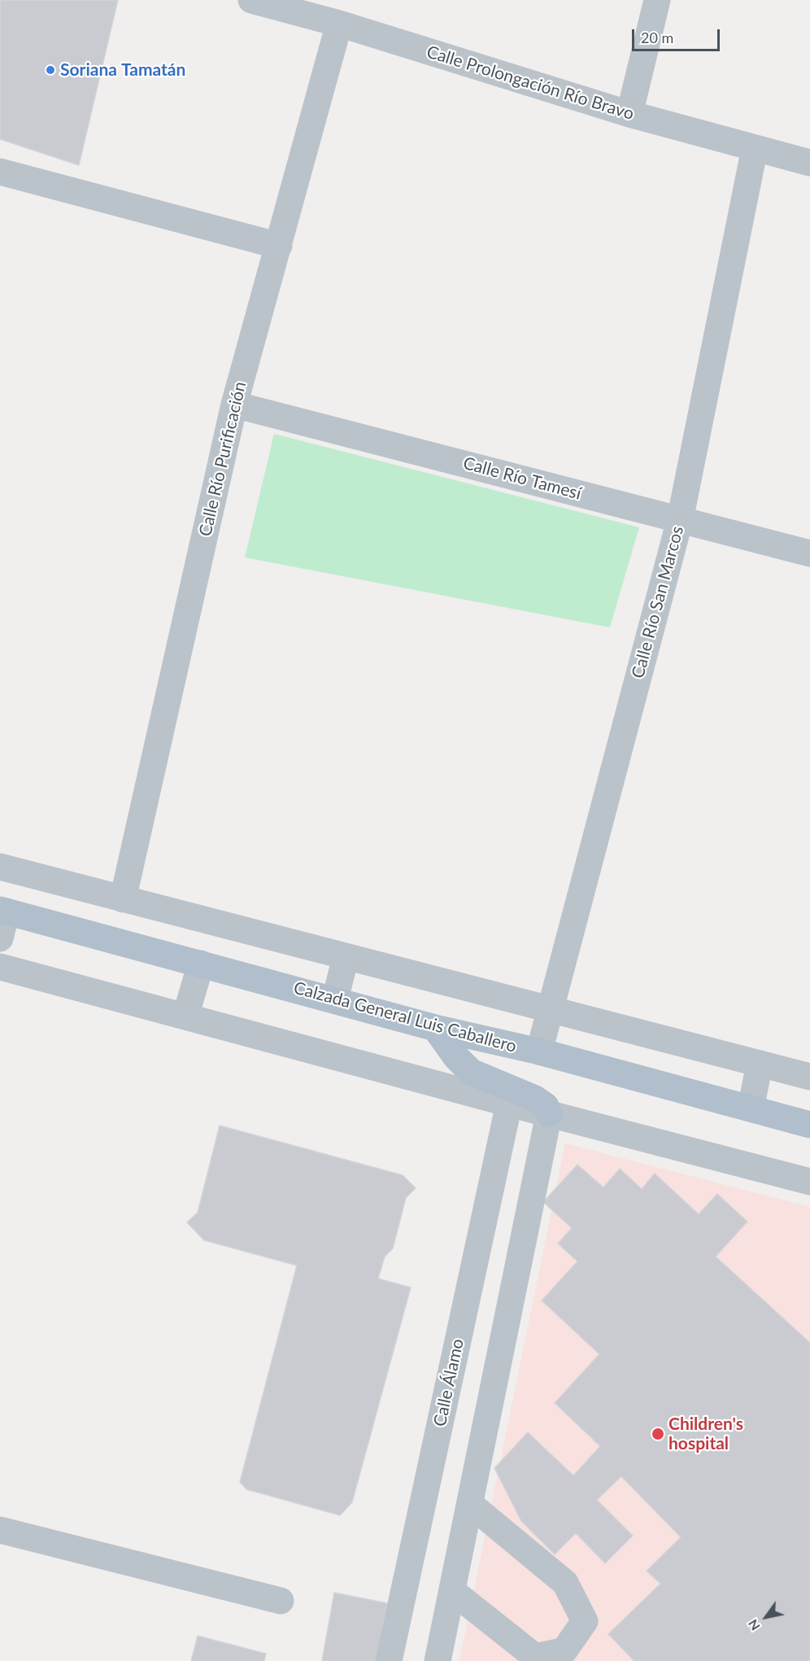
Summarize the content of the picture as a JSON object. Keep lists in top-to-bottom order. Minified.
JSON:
{"streets":{"main road":["Calzada General Luis Caballero"],"street":["Calle Prolongación Río Bravo","Calle Río Purificación","Calle Río Tamesí","Calle Río San Marcos","Calle Álamo"]},"crossings":[["Calle Prolongación Río Bravo","Calle Río Purificación"],["Calle Prolongación Río Bravo","Calle Río San Marcos"],["Calle Río Purificación","Calle Río Tamesí"],["Calle Río Tamesí","Calle Río San Marcos"],["Calle Río San Marcos","Calzada General Luis Caballero"]],"places":["Soriana Tamatán","Children's hospital"],"scale_bar":"20 m","north":"bottom left"}
